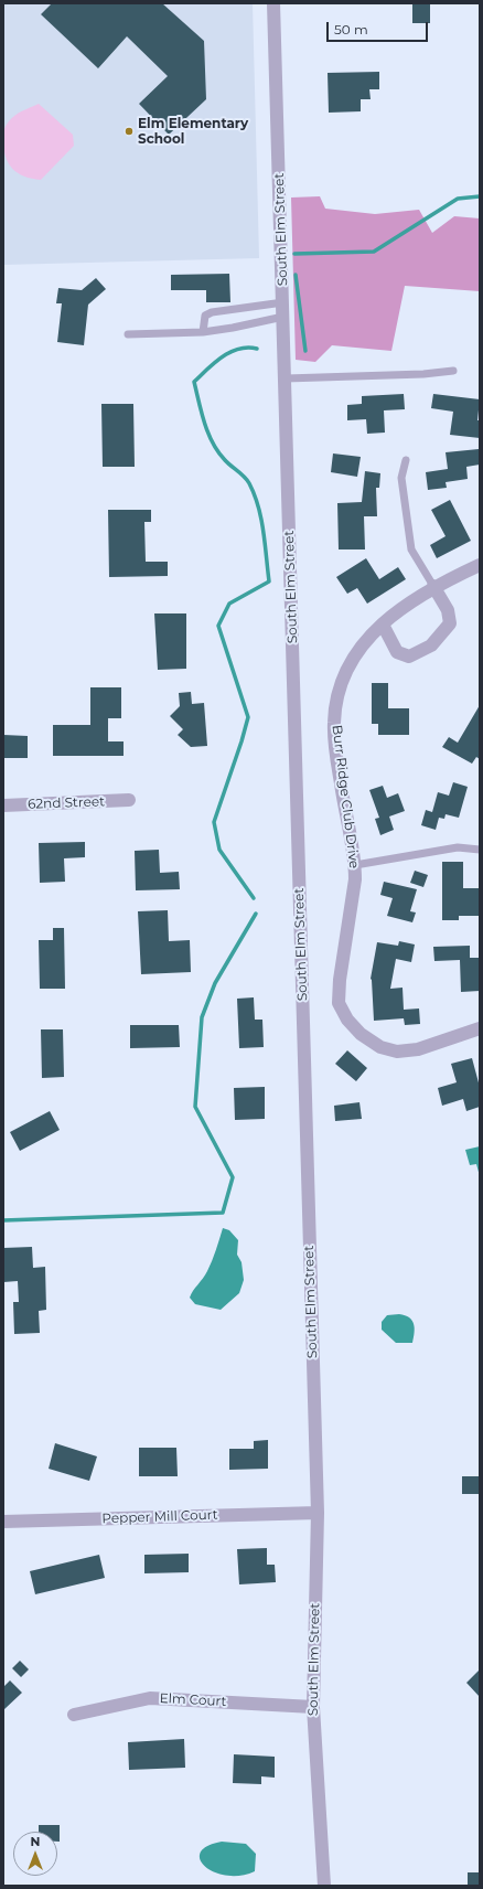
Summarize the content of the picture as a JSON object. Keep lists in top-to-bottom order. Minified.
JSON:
{"streets":{"street":["South Elm Street","Burr Ridge Club Drive","62nd Street","Pepper Mill Court","Elm Court"]},"crossings":[["South Elm Street","Pepper Mill Court"],["South Elm Street","Elm Court"]],"places":["Elm Elementary School"],"scale_bar":"50 m","north":"top"}
